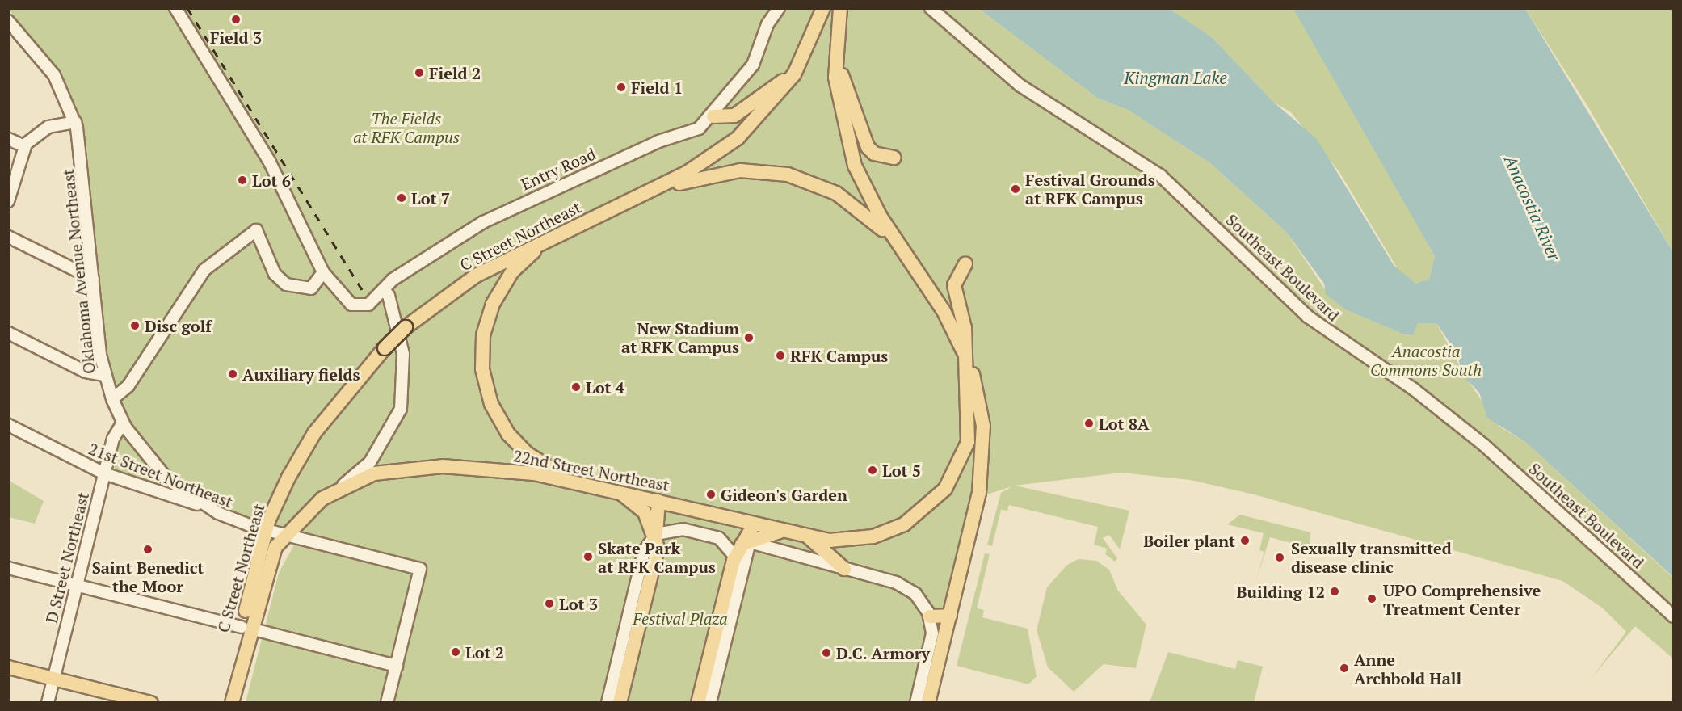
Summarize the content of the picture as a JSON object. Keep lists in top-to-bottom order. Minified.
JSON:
{"streets":{"main road":["C Street Northeast","22nd Street Northeast"],"street":["Entry Road","Southeast Boulevard","Oklahoma Avenue Northeast","21st Street Northeast","D Street Northeast"]},"crossings":[["C Street Northeast","22nd Street Northeast"],["C Street Northeast","21st Street Northeast"],["Oklahoma Avenue Northeast","21st Street Northeast"],["Oklahoma Avenue Northeast","D Street Northeast"],["22nd Street Northeast","21st Street Northeast"],["21st Street Northeast","D Street Northeast"]],"water":["Kingman Lake","Anacostia River"],"parks":["The Fields at RFK Campus","Anacostia Commons South","Festival Plaza"],"places":["Field 3","Field 2","Field 1","Lot 6","Festival Grounds at RFK Campus","Lot 7","Disc golf","New Stadium at RFK Campus","RFK Campus","Auxiliary fields","Lot 4","Lot 8A","Lot 5","Gideon's Garden","Boiler plant","Saint Benedict the Moor","Skate Park at RFK Campus","Sexually transmitted disease clinic","Building 12","UPO Comprehensive Treatment Center","Lot 3","Lot 2","D.C. Armory","Anne Archbold Hall"]}
